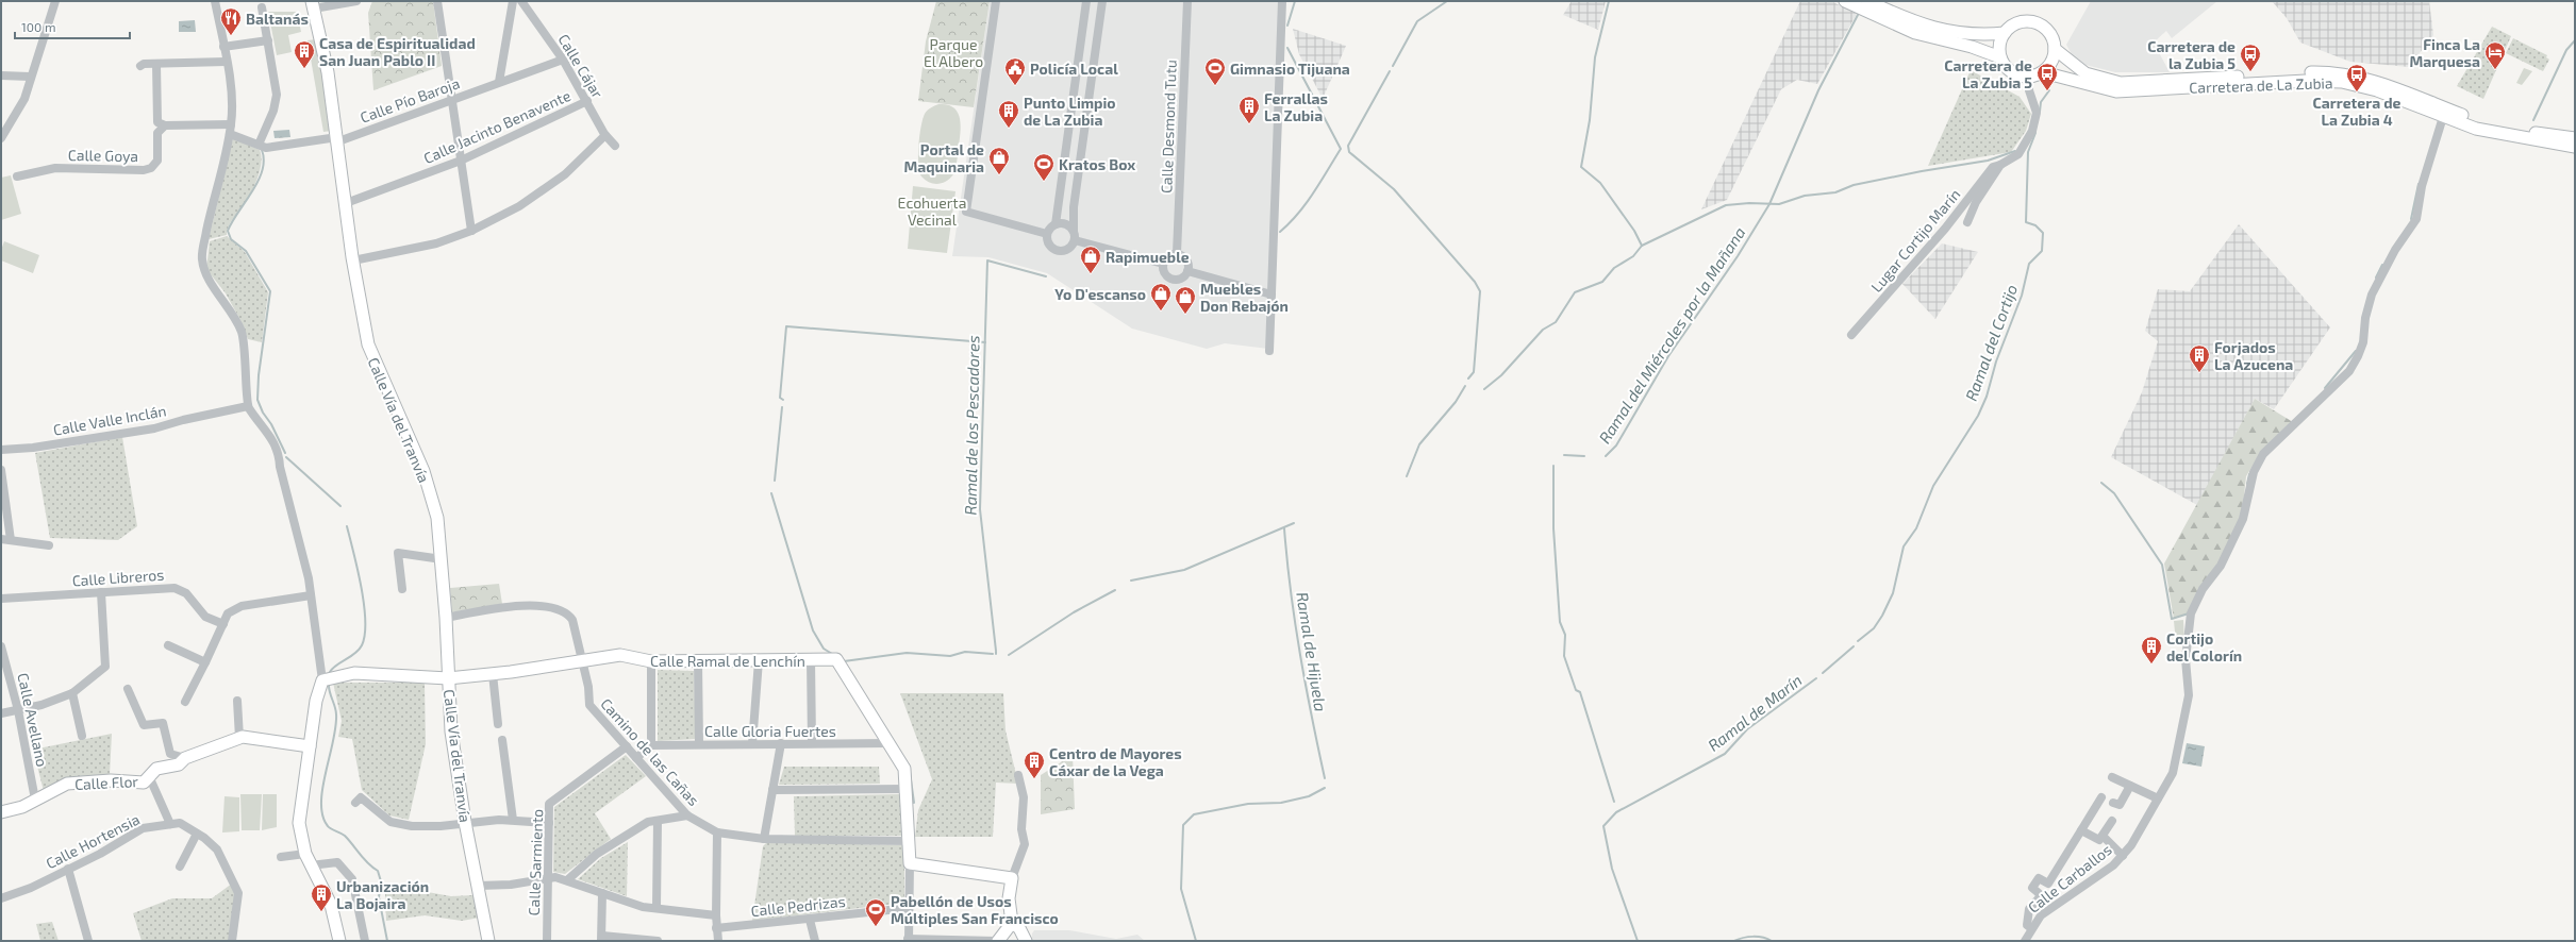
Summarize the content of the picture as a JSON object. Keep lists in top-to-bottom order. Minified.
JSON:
{"streets":{"street":["Calle Cájar","Carretera de La Zubia","Calle Pío Baroja","Calle Jacinto Benavente","Calle Desmond Tutu","Calle Goya","Lugar Cortijo Marín","Calle Valle Inclán","Calle Vía del Tranvía","Calle Libreros","Calle Ramal de Lenchín","Calle Avellano","Calle Gloria Fuertes","Camino de las Cañas","Calle Flor","Calle Hortensia","Calle Sarmiento","Calle Carballos","Calle Pedrizas"]},"crossings":[["Calle Cájar","Calle Pío Baroja"],["Calle Cájar","Calle Jacinto Benavente"],["Carretera de La Zubia","Lugar Cortijo Marín"],["Carretera de La Zubia","Calle Carballos"],["Calle Pío Baroja","Calle Vía del Tranvía"],["Calle Jacinto Benavente","Calle Vía del Tranvía"],["Calle Vía del Tranvía","Calle Ramal de Lenchín"],["Calle Vía del Tranvía","Camino de las Cañas"],["Calle Ramal de Lenchín","Calle Gloria Fuertes"],["Calle Ramal de Lenchín","Camino de las Cañas"],["Calle Avellano","Calle Flor"],["Camino de las Cañas","Calle Sarmiento"]],"water":["Ramal del Miércoles por la Mañana","Ramal del Cortijo","Ramal de los Pescadores","Ramal de Hijuela","Ramal de Marín"],"parks":["Parque El Albero","Ecohuerta Vecinal"],"places":{"restaurant":["Baltanás"],"building":["Casa de Espiritualidad San Juan Pablo II","Ferrallas La Zubia","Punto Limpio de La Zubia","Forjados La Azucena","Cortijo del Colorín","Centro de Mayores Cáxar de la Vega","Urbanización La Bojaira"],"hotel":["Finca La Marquesa"],"bus stop":["Carretera de la Zubia 5","Carretera de La Zubia 5","Carretera de La Zubia 4"],"public building":["Policía Local"],"sports":["Gimnasio Tijuana","Kratos Box","Pabellón de Usos Múltiples San Francisco"],"shop":["Portal de Maquinaria","Rapimueble","Yo D'escanso","Muebles Don Rebajón"]},"scale_bar":"100 m"}
